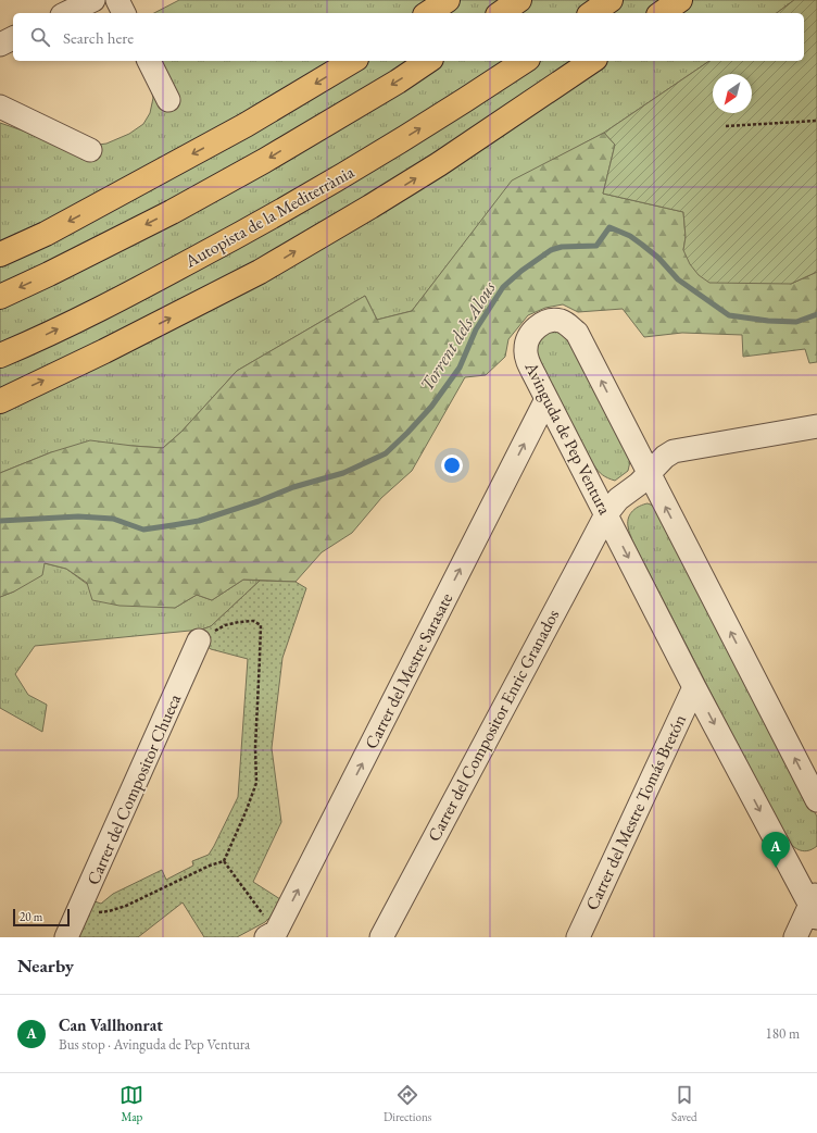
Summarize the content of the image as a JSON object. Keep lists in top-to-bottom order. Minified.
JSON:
{"streets":{"highway":["Autopista de la Mediterrània"],"street":["Avinguda de Pep Ventura","Carrer del Mestre Sarasate","Carrer del Compositor Enric Granados","Carrer del Compositor Chueca","Carrer del Mestre Tomás Bretón"]},"crossings":[["Avinguda de Pep Ventura","Carrer del Mestre Sarasate"],["Avinguda de Pep Ventura","Carrer del Compositor Enric Granados"],["Avinguda de Pep Ventura","Carrer del Mestre Tomás Bretón"]],"one_way":["Carrer del Mestre Sarasate"],"water":["Torrent dels Alous"],"scale_bar":"20 m","north":"bottom left","page":{"search":"Search here","pins":"A","scale":"20 m","heading":"Nearby","list":[{"mark":"A","name":"Can Vallhonrat","note":"Bus stop · Avinguda de Pep Ventura","value":"180 m"}],"nav":["Map","Directions","Saved"]}}
